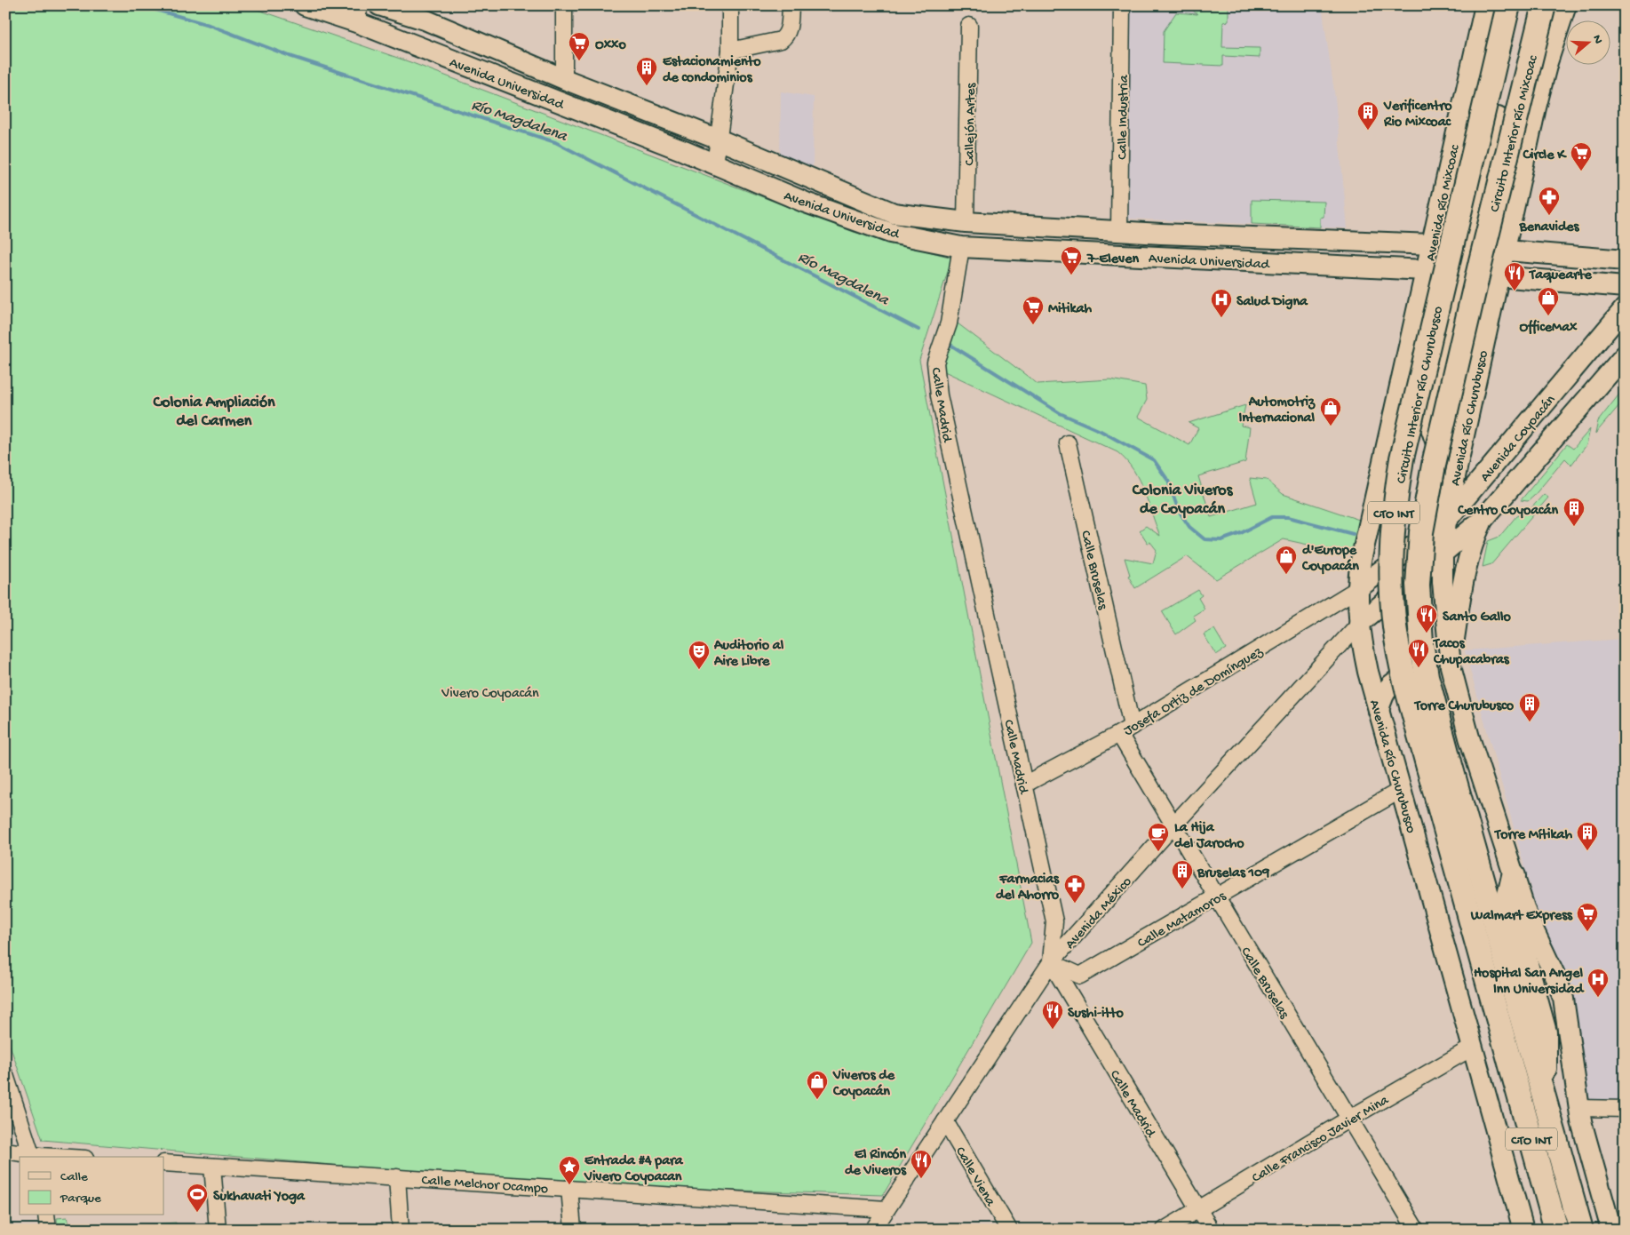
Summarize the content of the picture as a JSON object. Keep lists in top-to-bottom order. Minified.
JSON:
{"streets":{"highway":["Circuito Interior Río Mixcoac","Circuito Interior Río Churubusco","CTO INT"],"main road":["Avenida Universidad","Avenida Río Mixcoac","Avenida Río Churubusco","Avenida Coyoacán"],"street":["Calle Industria","Callejón Artes","Calle Madrid","Calle Bruselas","Josefa Ortiz de Domínguez","Avenida México","Calle Matamoros","Calle Francisco Javier Mina","Calle Viena","Calle Melchor Ocampo"]},"crossings":[["Avenida Universidad","Calle Industria"],["Avenida Universidad","Callejón Artes"],["Avenida Universidad","Circuito Interior Río Mixcoac"],["Avenida Universidad","Avenida Río Mixcoac"],["Avenida Universidad","Circuito Interior Río Churubusco"],["Avenida Universidad","Calle Madrid"],["Avenida Universidad","Avenida Río Churubusco"],["Avenida Universidad","CTO INT"],["Circuito Interior Río Mixcoac","Avenida Río Mixcoac"],["Circuito Interior Río Mixcoac","Circuito Interior Río Churubusco"],["Circuito Interior Río Mixcoac","CTO INT"],["Avenida Río Mixcoac","Circuito Interior Río Churubusco"],["Avenida Río Mixcoac","Avenida Río Churubusco"],["Avenida Río Mixcoac","CTO INT"],["Circuito Interior Río Churubusco","CTO INT"],["Calle Madrid","Josefa Ortiz de Domínguez"],["Calle Madrid","Avenida México"],["Calle Madrid","Calle Matamoros"],["Calle Madrid","Calle Francisco Javier Mina"],["Avenida Río Churubusco","Avenida Coyoacán"],["Avenida Río Churubusco","Josefa Ortiz de Domínguez"],["Avenida Río Churubusco","Avenida México"],["Avenida Río Churubusco","Calle Matamoros"],["Avenida Río Churubusco","Calle Francisco Javier Mina"],["Avenida Coyoacán","Josefa Ortiz de Domínguez"],["Avenida Coyoacán","Avenida México"],["Calle Bruselas","Josefa Ortiz de Domínguez"],["Calle Bruselas","Avenida México"],["Calle Bruselas","Calle Matamoros"],["Calle Bruselas","Calle Francisco Javier Mina"],["Avenida México","Calle Matamoros"],["Avenida México","Calle Viena"],["Avenida México","Calle Melchor Ocampo"]],"districts":["Colonia Ampliación del Carmen","Colonia Viveros de Coyoacán"],"water":["Río Magdalena"],"parks":["Vivero Coyoacán"],"places":{"supermarket":["Oxxo","Circle K","7-Eleven","Mitikah","Walmart Express"],"building":["Estacionamiento de condominios","Verificentro Rio Mixcoac","Centro Coyoacán","Torre Churubusco","Torre Mítikah","Bruselas 109"],"pharmacy":["Benavides","Farmacias del Ahorro"],"restaurant":["Taquearte","Santo Gallo","Tacos Chupacabras","Sushi-itto","El Rincón de Viveros"],"shop":["OfficeMax","Automotriz Internacional","d'Europe Coyoacán","Viveros de Coyoacán"],"hospital":["Salud Digna","Hospital San Angel Inn Universidad"],"theatre":["Auditorio al Aire Libre"],"cafe":["La Hija del Jarocho"],"place":["Entrada #4 para Vivero Coyoacan"],"sports":["Sukhavati Yoga"]},"legend":["Calle","Parque"],"north":"right"}
